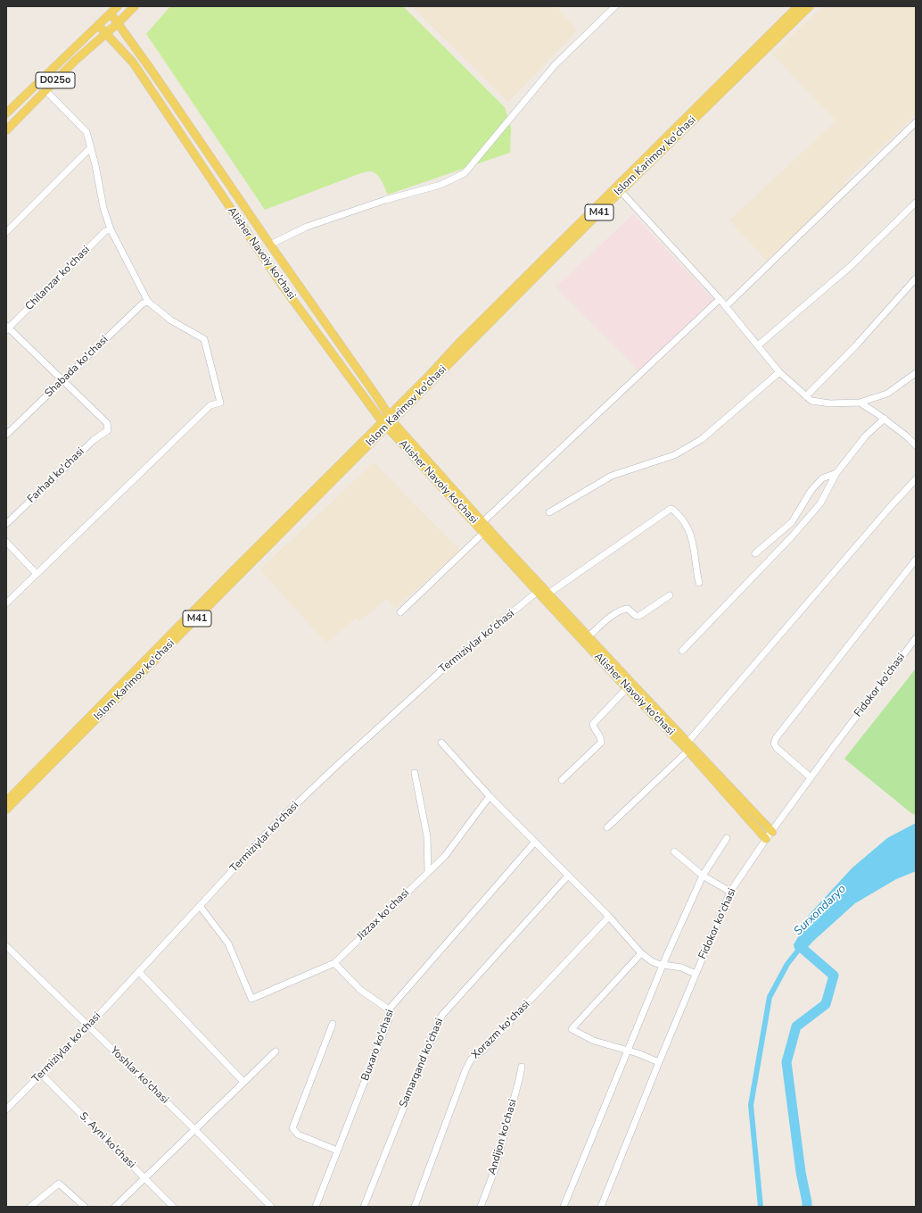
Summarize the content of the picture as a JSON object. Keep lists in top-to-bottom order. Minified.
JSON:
{"streets":{"main road":["D025o","Islom Karimov ko'chasi","M41","Alisher Navoiy ko’chasi"],"street":["Chilanzar ko'chasi","Shabada ko'chasi","Farhad ko'chasi","Termiziylar ko'chasi","Fidokor ko'chasi","Jizzax ko'chasi","Xorazm ko'chasi","Buxaro ko'chasi","Samarqand ko'chasi","Yoshlar ko'chasi","Andijon ko'chasi","S. Ayni ko'chasi"]},"crossings":[["D025o","Alisher Navoiy ko’chasi"],["Islom Karimov ko'chasi","Alisher Navoiy ko’chasi"],["Alisher Navoiy ko’chasi","Termiziylar ko'chasi"],["Alisher Navoiy ko’chasi","Fidokor ko'chasi"],["Shabada ko'chasi","Farhad ko'chasi"],["Termiziylar ko'chasi","Jizzax ko'chasi"],["Termiziylar ko'chasi","Yoshlar ko'chasi"],["Termiziylar ko'chasi","S. Ayni ko'chasi"]],"water":["Surxondaryo"]}
